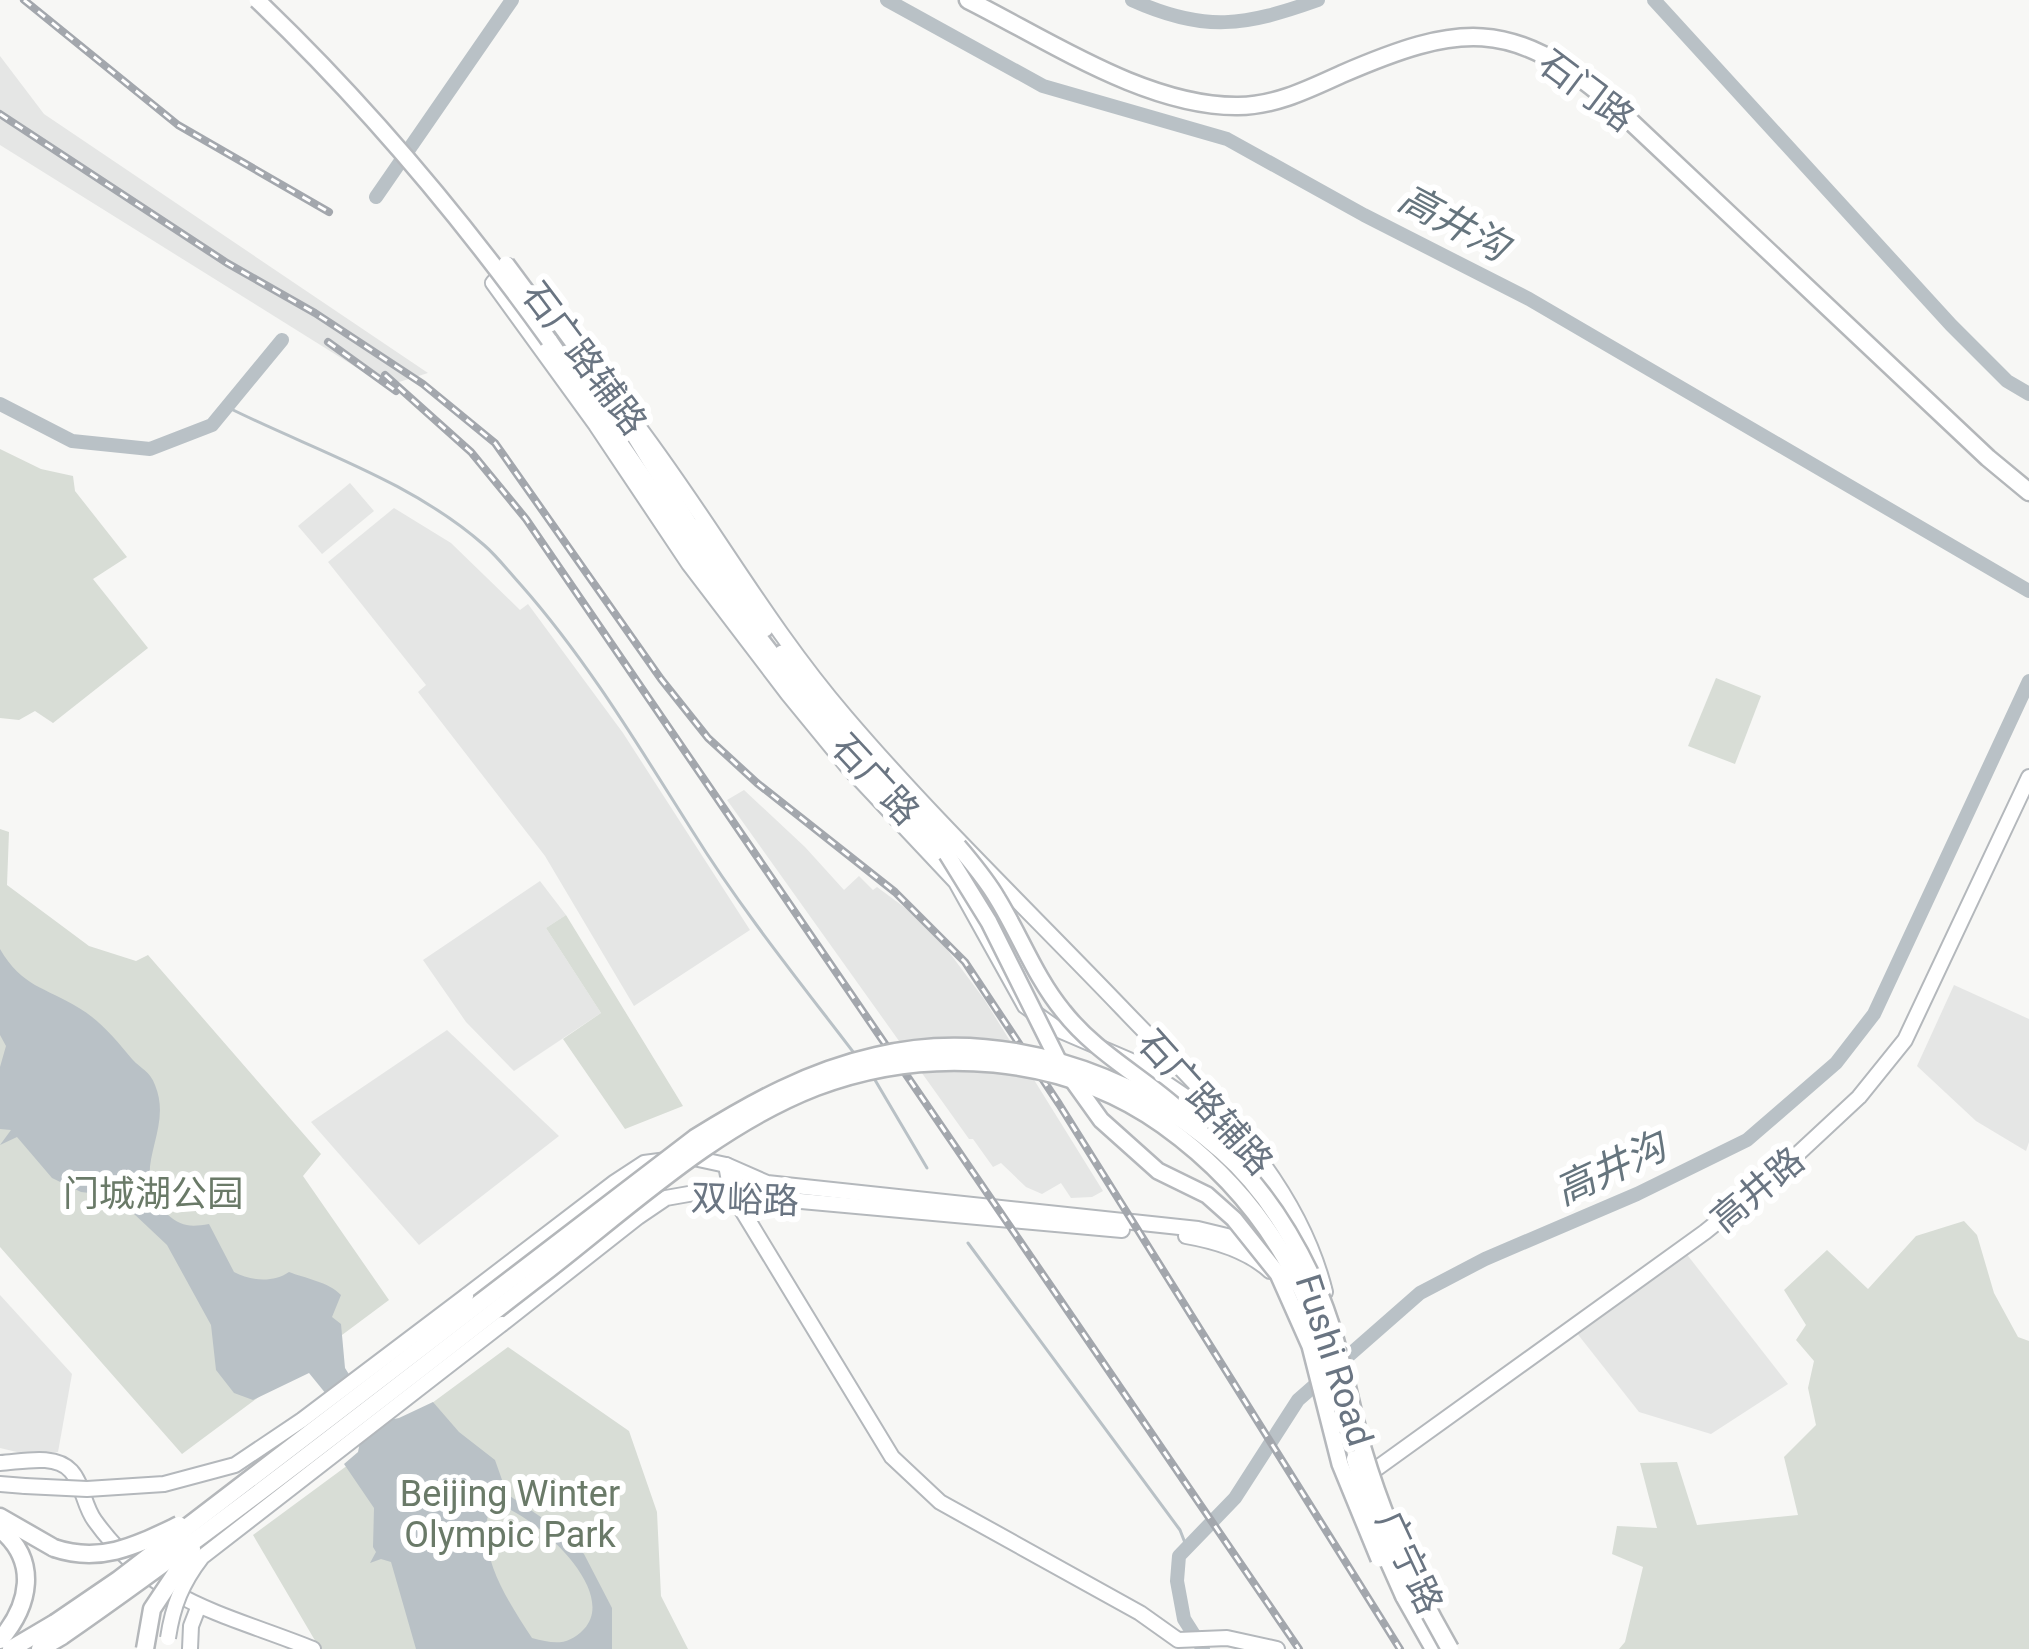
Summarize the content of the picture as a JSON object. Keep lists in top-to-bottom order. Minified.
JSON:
{"streets":{"highway":["石门路","Fushi Road"],"main road":["石广路"],"street":["石广路辅路","高井路","双峪路","广宁路"]},"crossings":[["石广路辅路","双峪路"],["石广路","Fushi Road"],["高井路","双峪路"],["高井路","广宁路"],["双峪路","广宁路"],["Fushi Road","广宁路"]],"water":["高井沟"],"parks":["门城湖公园","Beijing Winter Olympic Park"]}
